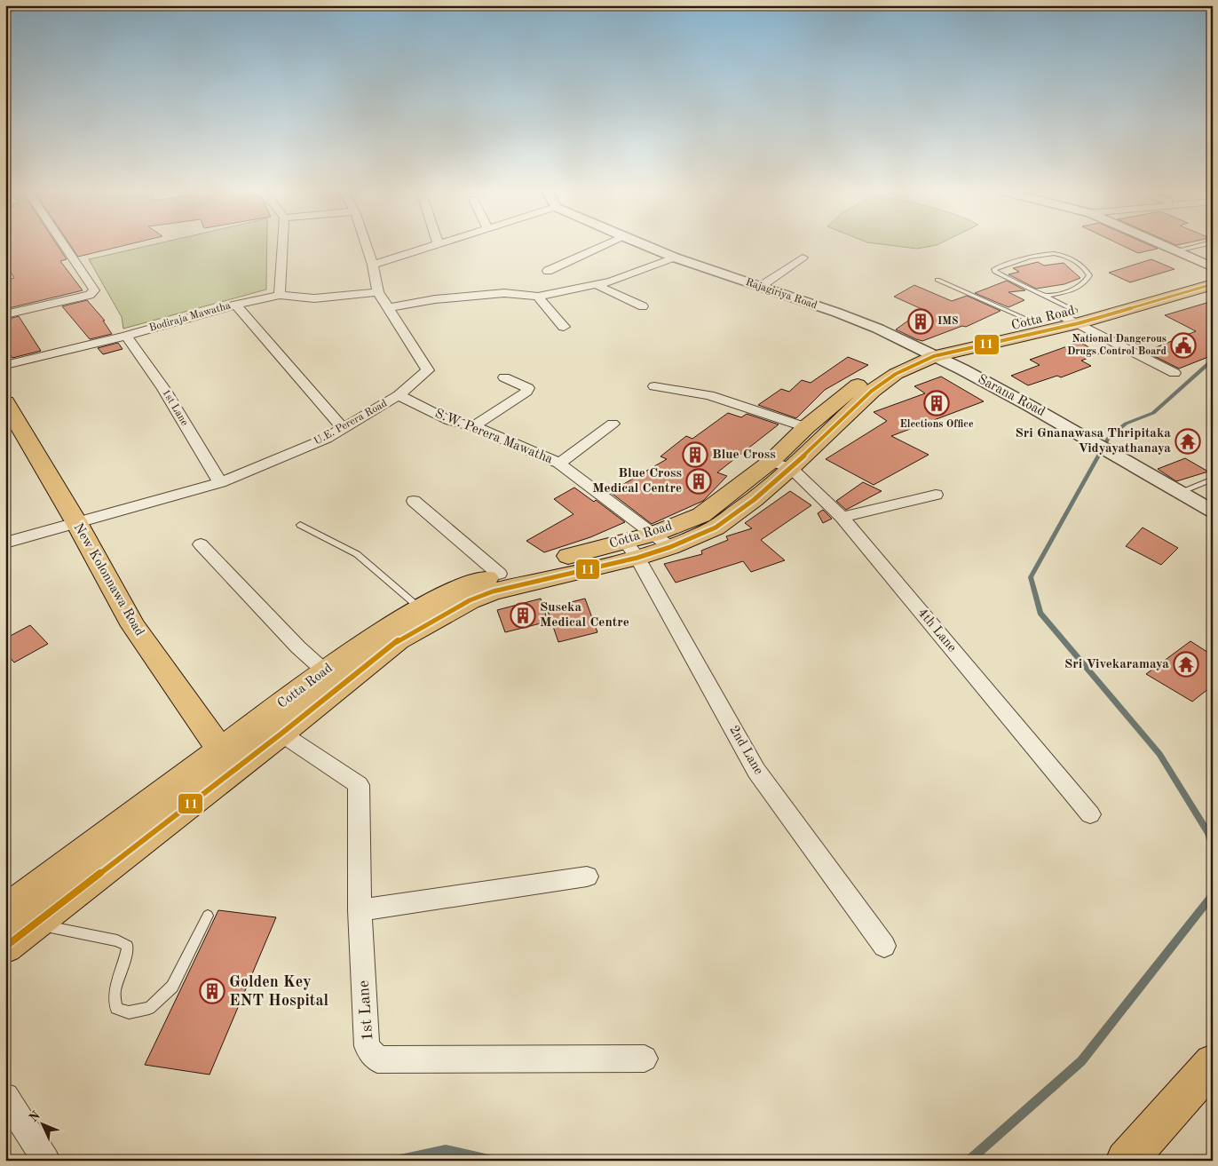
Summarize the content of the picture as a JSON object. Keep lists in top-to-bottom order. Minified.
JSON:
{"streets":{"main road":["Cotta Road","New Kolonnawa Road"],"street":["Rajagiriya Road","Bodiraja Mawatha","Sarana Road","1st Lane","U.E. Perera Road","S.W. Perera Mawatha","4th Lane","2nd Lane"]},"crossings":[["Rajagiriya Road","Cotta Road"],["Rajagiriya Road","Sarana Road"],["Bodiraja Mawatha","1st Lane"],["Bodiraja Mawatha","U.E. Perera Road"],["Cotta Road","Sarana Road"],["Cotta Road","1st Lane"],["Cotta Road","S.W. Perera Mawatha"],["Cotta Road","New Kolonnawa Road"],["Cotta Road","4th Lane"],["Cotta Road","2nd Lane"],["1st Lane","U.E. Perera Road"],["U.E. Perera Road","S.W. Perera Mawatha"],["U.E. Perera Road","New Kolonnawa Road"]],"places":{"building":["IMS","Elections Office","Blue Cross","Blue Cross Medical Centre","Suseka Medical Centre","Golden Key ENT Hospital"],"public building":["National Dangerous Drugs Control Board"],"temple":["Sri Gnanawasa Thripitaka Vidyayathanaya","Sri Vivekaramaya"]},"lines":["transit line 11"],"north":"top left"}
